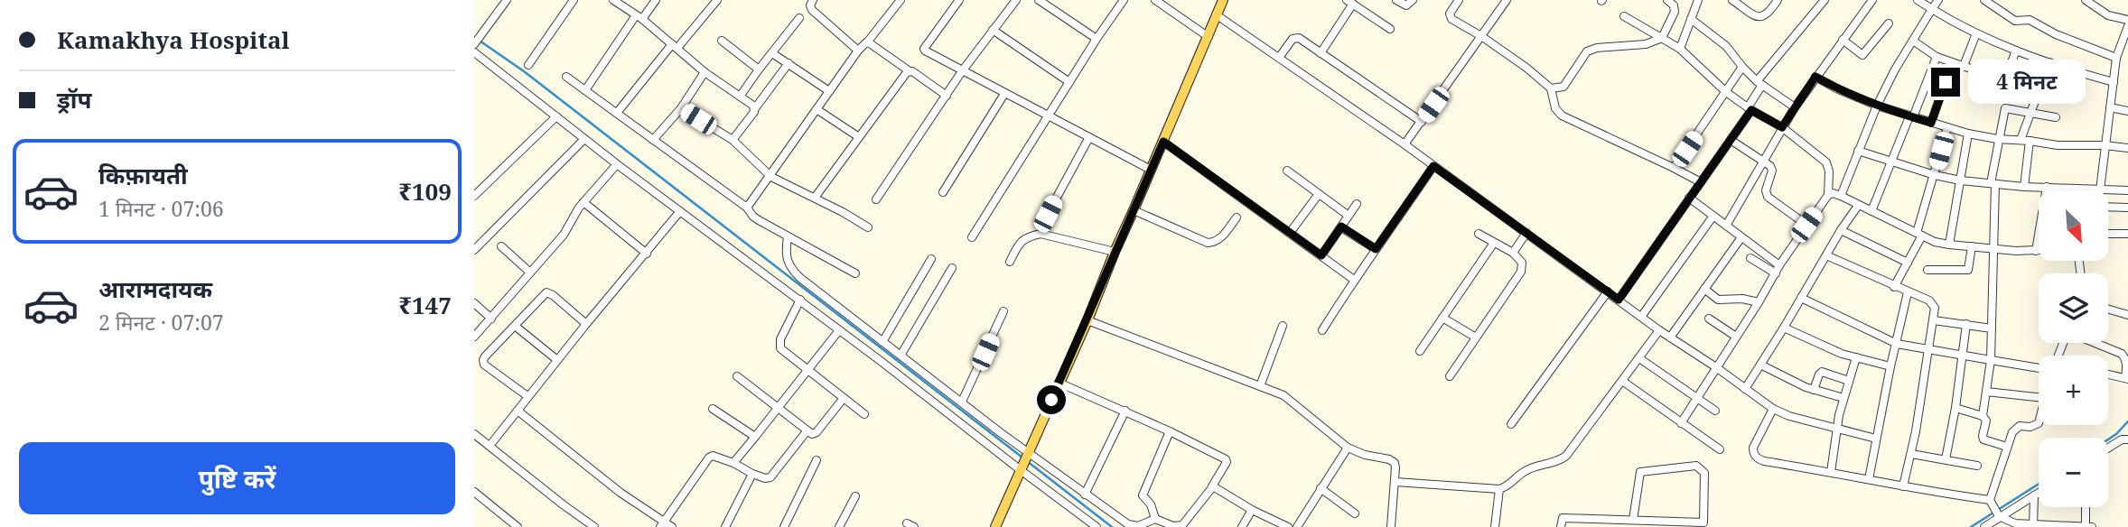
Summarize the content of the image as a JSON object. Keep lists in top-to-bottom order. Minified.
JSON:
{"north":"bottom right","page":{"banner":["Kamakhya Hospital","ड्रॉप"],"bubble":"4 मिनट","list":[{"name":"किफ़ायती","note":"1 मिनट · 07:06","value":"₹109"},{"name":"आरामदायक","note":"2 मिनट · 07:07","value":"₹147"}],"map_buttons":["+","−"],"buttons":"पुष्टि करें"}}
